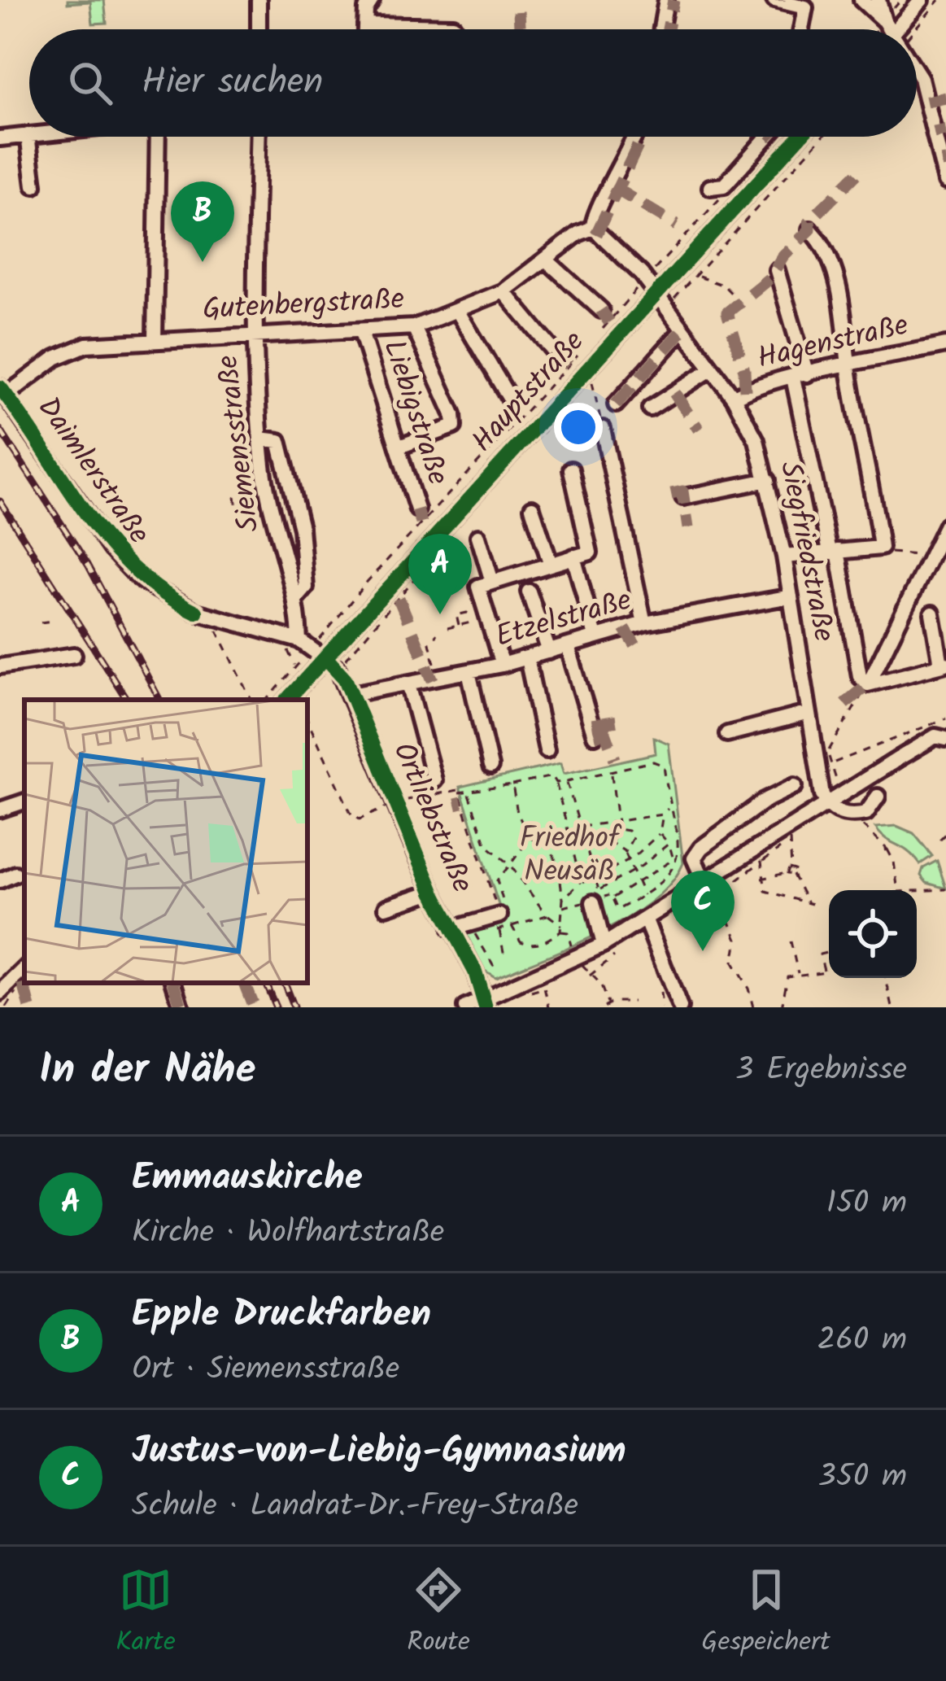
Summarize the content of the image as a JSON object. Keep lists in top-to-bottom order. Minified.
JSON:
{"streets":{"street":["Gutenbergstraße","Hagenstraße","Hauptstraße","Liebigstraße","Siemensstraße","Daimlerstraße","Siegfriedstraße","Etzelstraße","Ortliebstraße"]},"crossings":[["Gutenbergstraße","Liebigstraße"],["Gutenbergstraße","Siemensstraße"],["Gutenbergstraße","Daimlerstraße"],["Hagenstraße","Siegfriedstraße"],["Hauptstraße","Daimlerstraße"],["Hauptstraße","Siegfriedstraße"],["Hauptstraße","Ortliebstraße"],["Siemensstraße","Daimlerstraße"],["Daimlerstraße","Ortliebstraße"],["Siegfriedstraße","Etzelstraße"],["Etzelstraße","Ortliebstraße"]],"parks":["Friedhof Neusäß"],"page":{"search":"Hier suchen","pins":["B","A","C"],"heading":["In der Nähe","3 Ergebnisse"],"list":[{"mark":"A","name":"Emmauskirche","note":"Kirche · Wolfhartstraße","value":"150 m"},{"mark":"B","name":"Epple Druckfarben","note":"Ort · Siemensstraße","value":"260 m"},{"mark":"C","name":"Justus-von-Liebig-Gymnasium","note":"Schule · Landrat-Dr.-Frey-Straße","value":"350 m"}],"nav":["Karte","Route","Gespeichert"]}}
